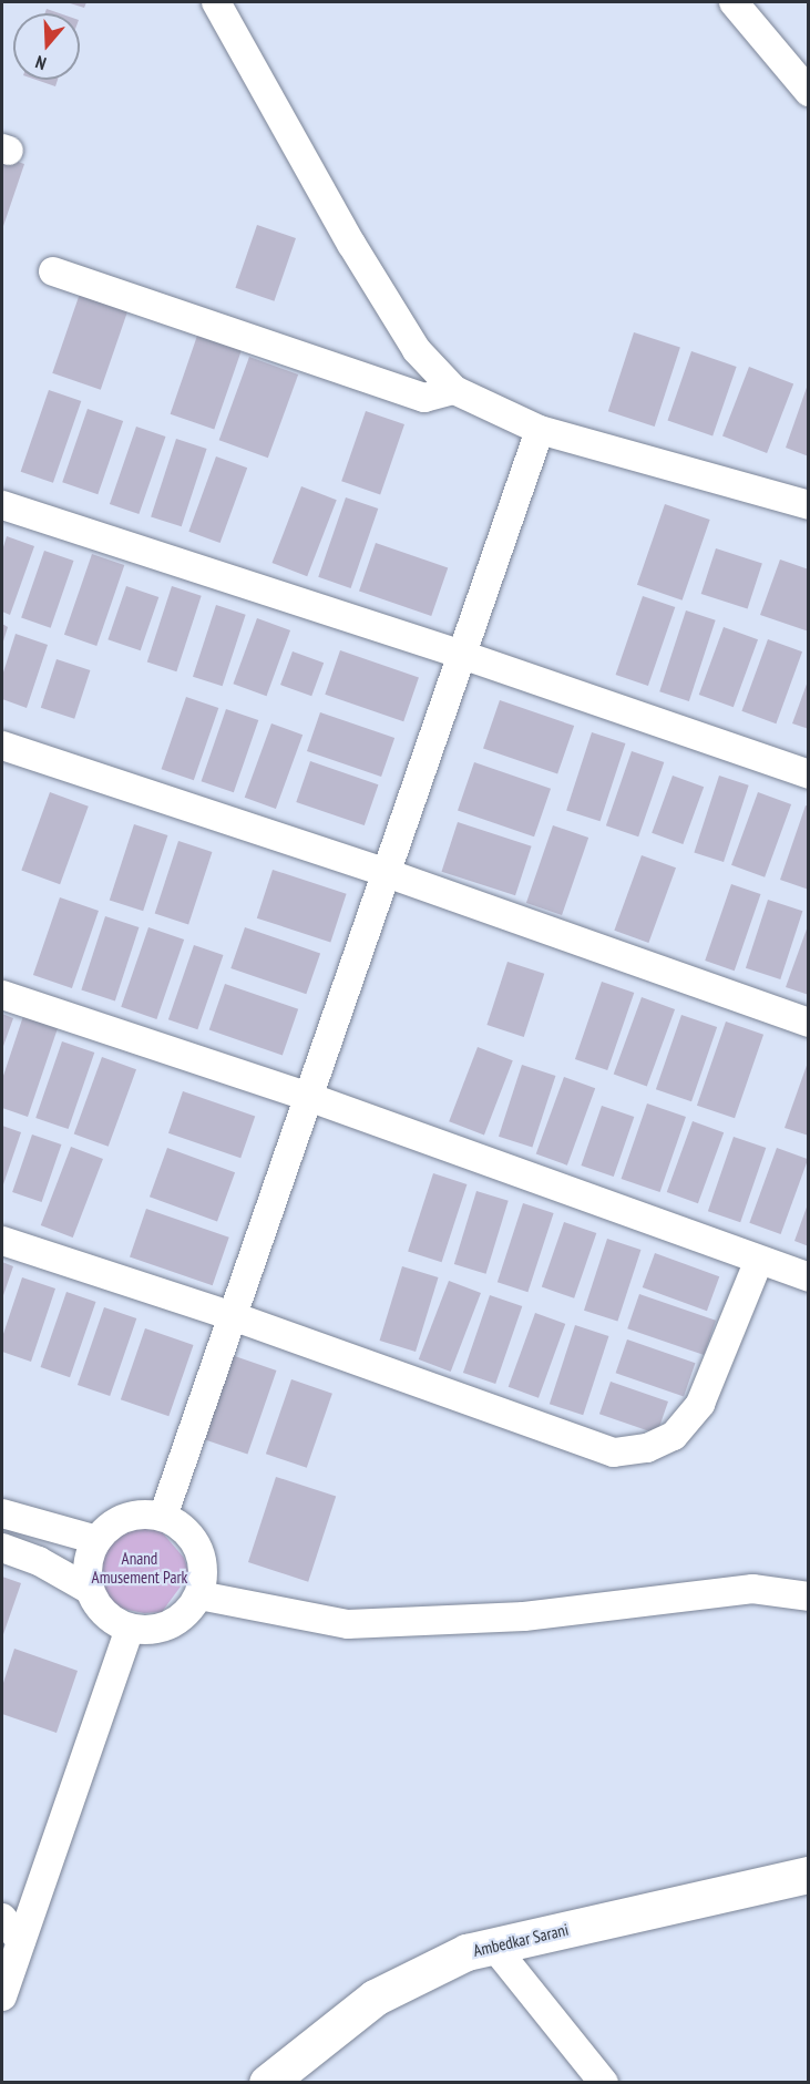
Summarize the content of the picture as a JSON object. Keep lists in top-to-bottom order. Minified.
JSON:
{"streets":{"street":["Ambedkar Sarani"]},"parks":["Anand Amusement Park"],"north":"bottom"}
